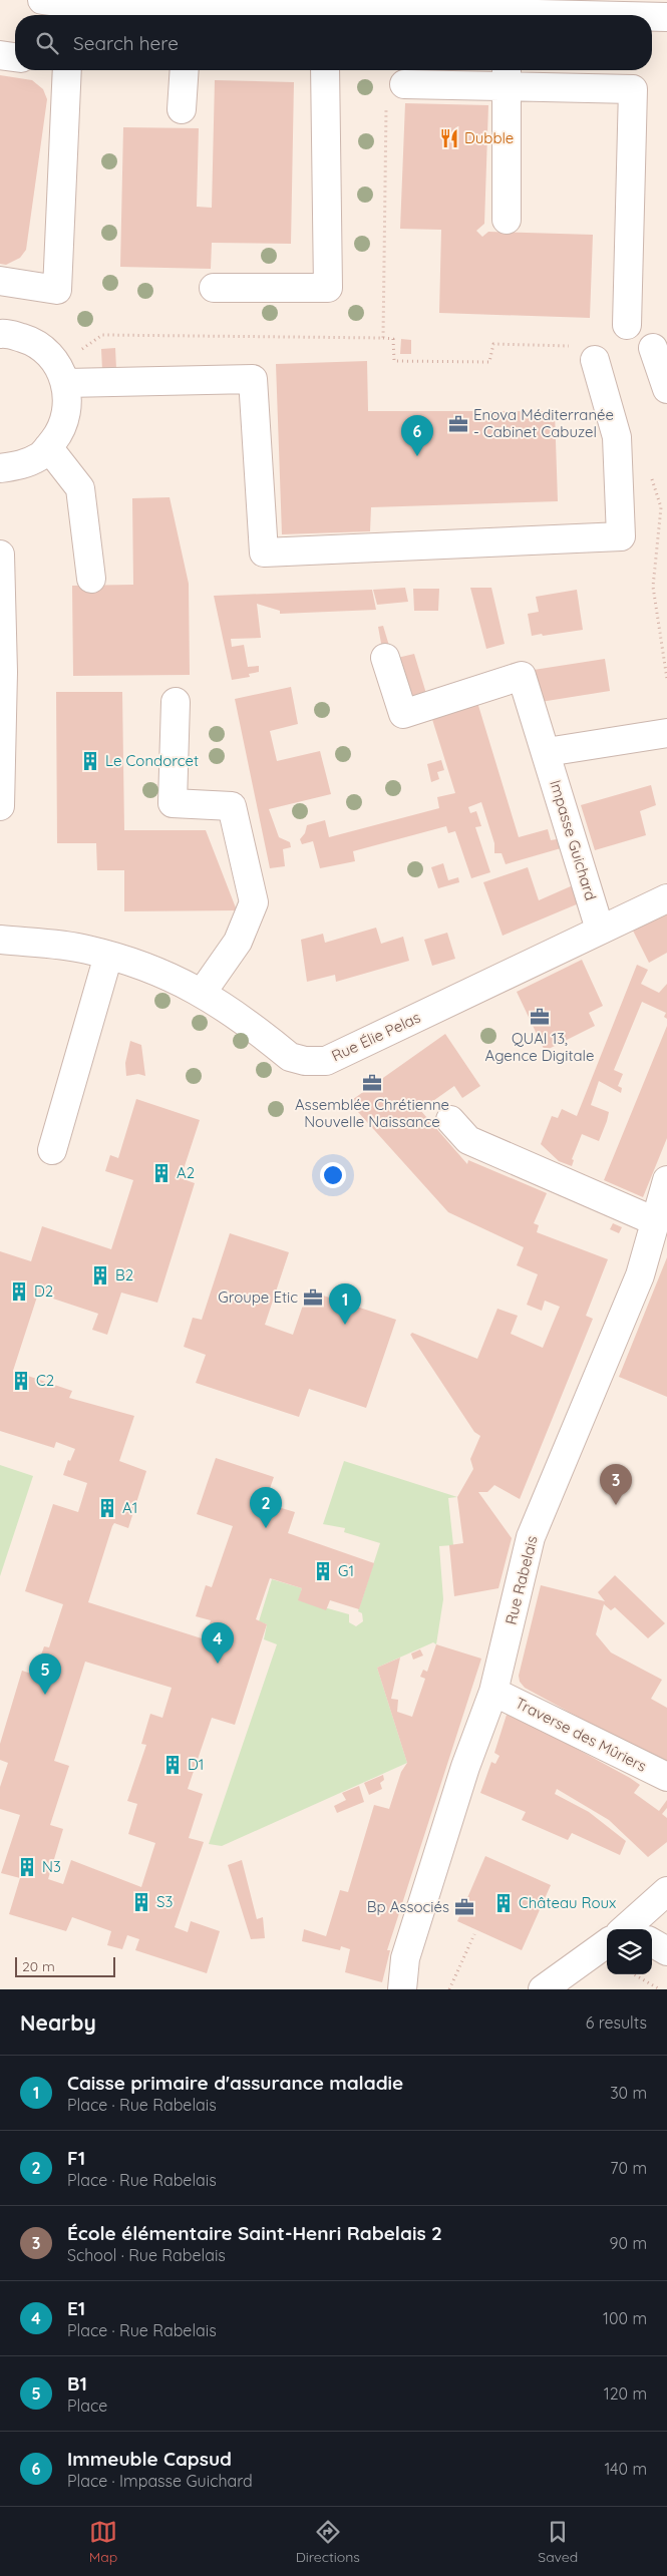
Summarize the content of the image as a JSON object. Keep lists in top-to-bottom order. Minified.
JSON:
{"streets":{"street":["Impasse Guichard","Rue Élie Pelas","Rue Rabelais","Traverse des Mûriers"]},"crossings":[["Impasse Guichard","Rue Élie Pelas"],["Rue Rabelais","Traverse des Mûriers"]],"places":{"restaurant":["Dubble"],"office":["Enova Méditerranée - Cabinet Cabuzel","QUAI 13, Agence Digitale","Assemblée Chrétienne Nouvelle Naissance","Groupe Etic","Bp Associés"],"building":["Le Condorcet","A2","B2","D2","C2","A1","G1","D1","N3","S3","Château Roux"]},"scale_bar":"20 m","page":{"search":"Search here","pins":["6","1","3","2","4","5"],"scale":"20 m","heading":["Nearby","6 results"],"list":[{"mark":"1","name":"Caisse primaire d'assurance maladie","note":"Place · Rue Rabelais","value":"30 m"},{"mark":"2","name":"F1","note":"Place · Rue Rabelais","value":"70 m"},{"mark":"3","name":"École élémentaire Saint-Henri Rabelais 2","note":"School · Rue Rabelais","value":"90 m"},{"mark":"4","name":"E1","note":"Place · Rue Rabelais","value":"100 m"},{"mark":"5","name":"B1","note":"Place","value":"120 m"},{"mark":"6","name":"Immeuble Capsud","note":"Place · Impasse Guichard","value":"140 m"}],"nav":["Map","Directions","Saved"]}}
